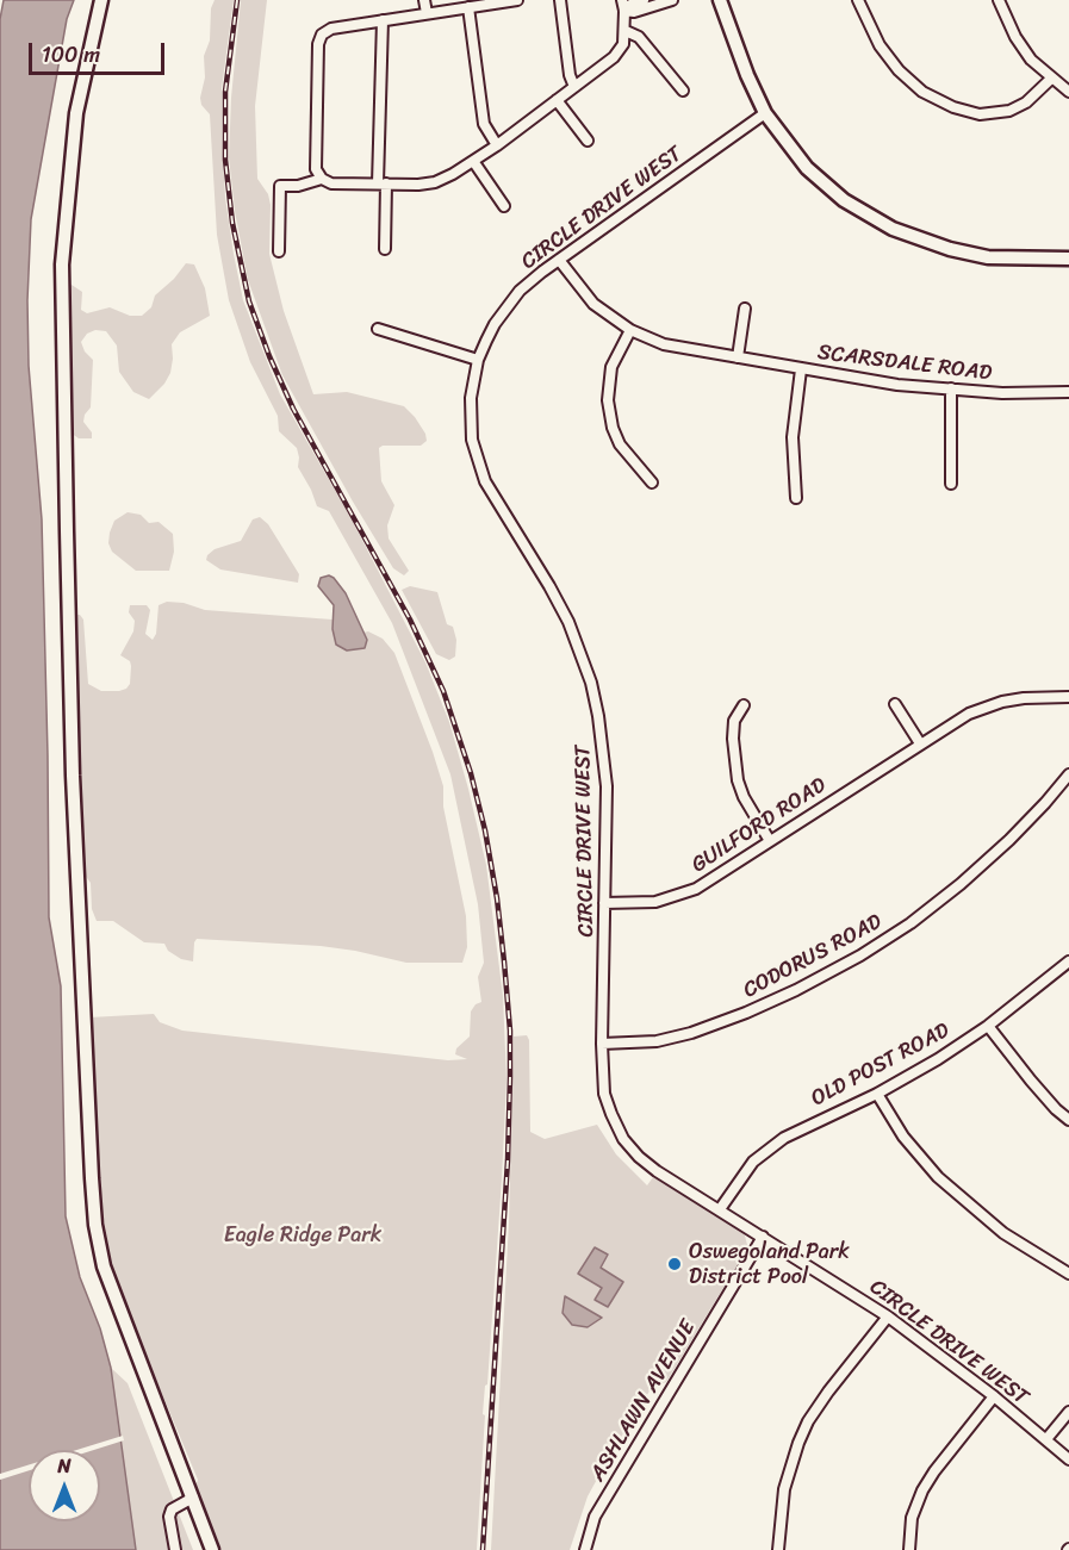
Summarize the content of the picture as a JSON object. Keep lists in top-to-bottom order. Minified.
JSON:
{"streets":{"street":["CIRCLE DRIVE WEST","SCARSDALE ROAD","GUILFORD ROAD","CODORUS ROAD","OLD POST ROAD","ASHLAWN AVENUE"]},"crossings":[["CIRCLE DRIVE WEST","SCARSDALE ROAD"],["CIRCLE DRIVE WEST","GUILFORD ROAD"],["CIRCLE DRIVE WEST","CODORUS ROAD"],["CIRCLE DRIVE WEST","OLD POST ROAD"],["CIRCLE DRIVE WEST","ASHLAWN AVENUE"]],"parks":["Eagle Ridge Park"],"places":["Oswegoland Park District Pool"],"scale_bar":"100 m","north":"top"}
